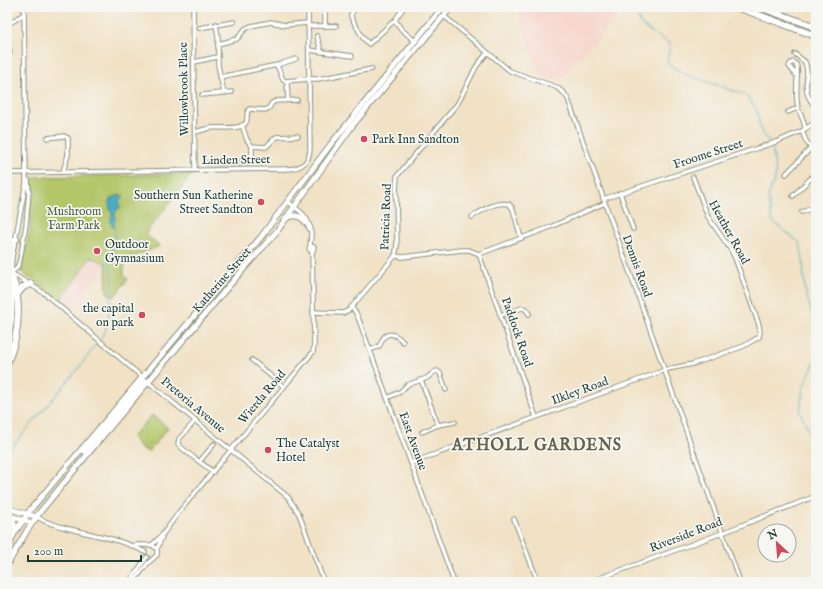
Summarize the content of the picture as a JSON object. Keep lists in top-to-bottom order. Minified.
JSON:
{"streets":{"main road":["Katherine Street"],"street":["Willowbrook Place","Froome Street","Linden Street","Patricia Road","Heather Road","Dennis Road","Paddock Road","Ilkley Road","Wierda Road","Pretoria Avenue","East Avenue","Riverside Road"]},"crossings":[["Willowbrook Place","Linden Street"],["Froome Street","Dennis Road"],["Patricia Road","Dennis Road"],["Patricia Road","East Avenue"],["Heather Road","Ilkley Road"],["Dennis Road","Katherine Street"],["Dennis Road","Ilkley Road"],["Dennis Road","Riverside Road"],["Katherine Street","Pretoria Avenue"],["Paddock Road","Ilkley Road"],["Ilkley Road","East Avenue"],["Wierda Road","Pretoria Avenue"]],"districts":["ATHOLL GARDENS"],"parks":["Mushroom Farm Park"],"places":["Park Inn Sandton","Southern Sun Katherine Street Sandton","Outdoor Gymnasium","the capital on park","The Catalyst Hotel"],"scale_bar":"200 m","north":"top left"}
